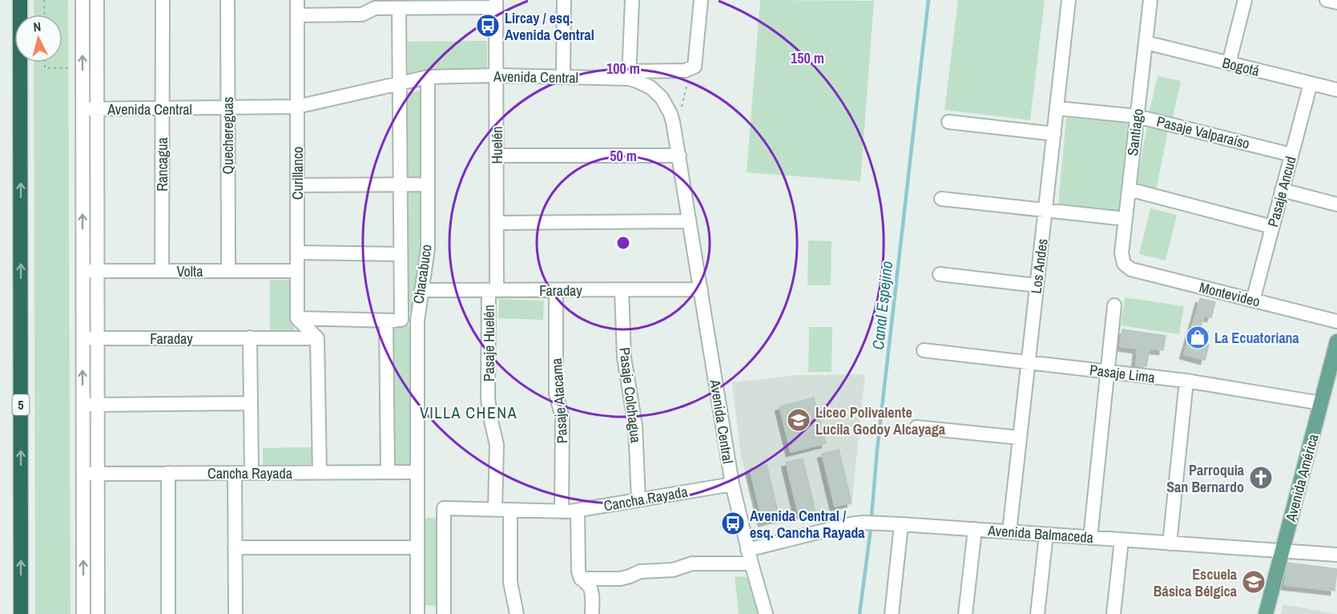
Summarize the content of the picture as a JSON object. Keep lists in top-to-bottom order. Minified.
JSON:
{"streets":{"highway":["5"],"main road":["Avenida América"],"street":["Bogotá","Avenida Central","Santiago","Pasaje Valparaíso","Quechereguas","Huelén","Rancagua","Curillanco","Pasaje Ancud","Los Andes","Volta","Chacabuco","Faraday","Montevideo","Pasaje Huelén","Pasaje Lima","Pasaje Colchagua","Pasaje Atacama","Cancha Rayada","Avenida Balmaceda"]},"crossings":[["Bogotá","Santiago"],["Bogotá","Pasaje Ancud"],["Avenida Central","Quechereguas"],["Avenida Central","Huelén"],["Avenida Central","Rancagua"],["Avenida Central","Curillanco"],["Avenida Central","Chacabuco"],["Avenida Central","Faraday"],["Avenida Central","Cancha Rayada"],["Avenida Central","Avenida Balmaceda"],["Santiago","Pasaje Valparaíso"],["Santiago","Montevideo"],["Pasaje Valparaíso","Pasaje Ancud"],["Pasaje Valparaíso","Los Andes"],["Quechereguas","Volta"],["Huelén","Faraday"],["Huelén","Pasaje Huelén"],["Rancagua","Volta"],["Curillanco","Volta"],["Pasaje Ancud","Montevideo"],["Los Andes","Pasaje Lima"],["Los Andes","Avenida Balmaceda"],["Chacabuco","Faraday"],["Chacabuco","Cancha Rayada"],["Faraday","Pasaje Huelén"],["Faraday","Pasaje Colchagua"],["Faraday","Pasaje Atacama"],["Pasaje Huelén","Cancha Rayada"],["Pasaje Lima","Avenida América"],["Pasaje Colchagua","Cancha Rayada"],["Pasaje Atacama","Cancha Rayada"],["Avenida América","Avenida Balmaceda"]],"districts":["VILLA CHENA"],"water":["Canal Espejino"],"places":{"bus stop":["Lircay / esq. Avenida Central","Avenida Central / esq. Cancha Rayada"],"shop":["La Ecuatoriana"],"school or university":["Liceo Polivalente Lucila Godoy Alcayaga","Escuela Básica Bélgica"],"church":["Parroquia San Bernardo"]},"north":"top","rings":["150 m","100 m","50 m"]}
